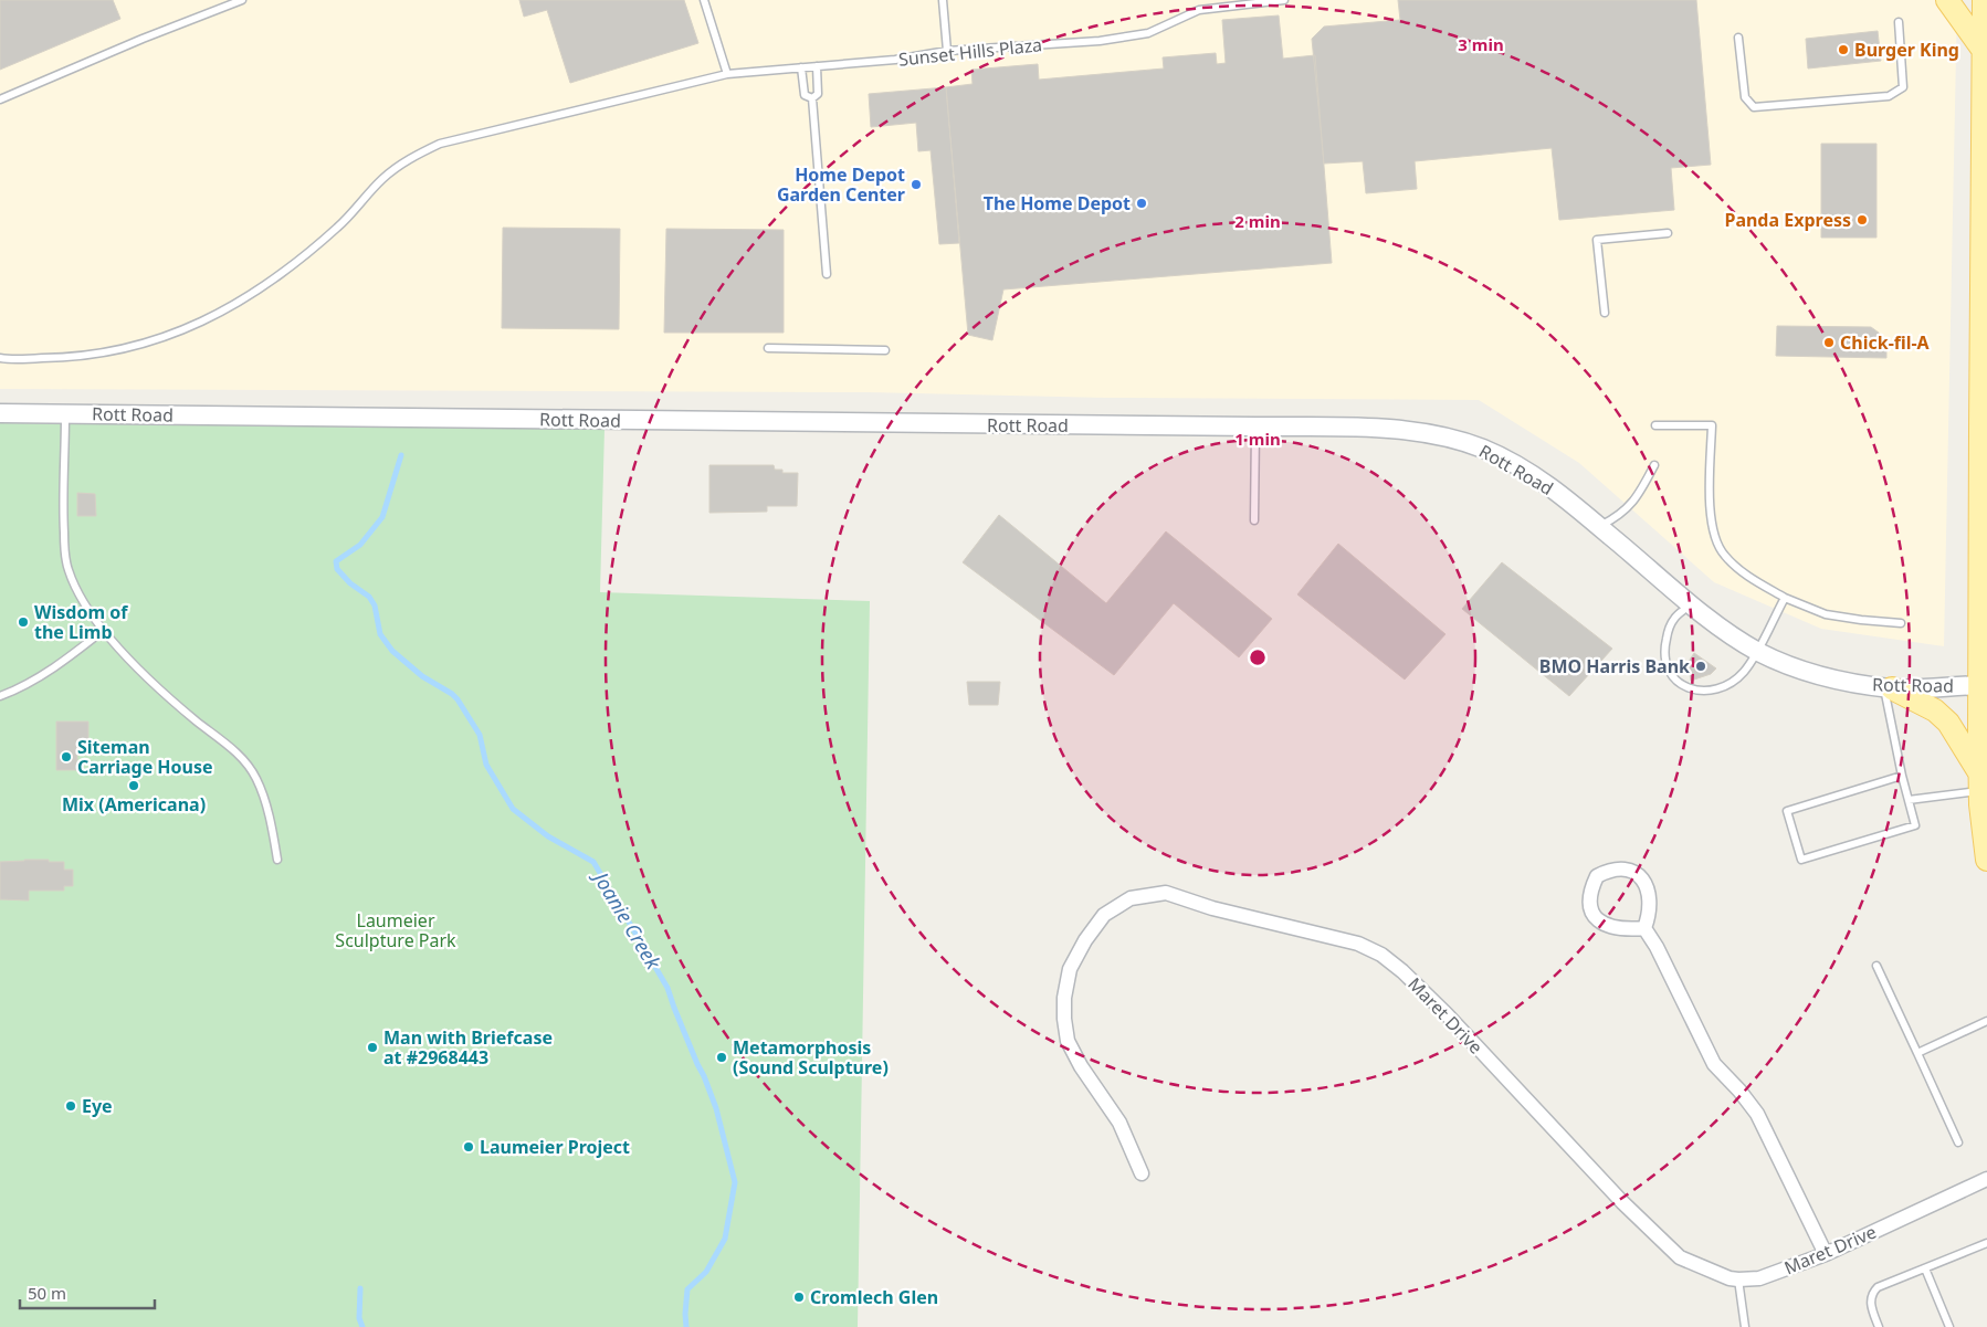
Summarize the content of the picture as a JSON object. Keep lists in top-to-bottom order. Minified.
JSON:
{"streets":{"street":["Rott Road","Maret Drive"],"lane":["Sunset Hills Plaza"]},"water":["Joanie Creek"],"parks":["Laumeier Sculpture Park"],"places":["Burger King","Home Depot Garden Center","The Home Depot","Panda Express","Chick-fil-A","Wisdom of the Limb","BMO Harris Bank","Siteman Carriage House","Mix (Americana)","Man with Briefcase at #2968443","Metamorphosis (Sound Sculpture)","Eye","Laumeier Project","Cromlech Glen"],"scale_bar":"50 m","rings":["3 min","2 min","1 min"]}
